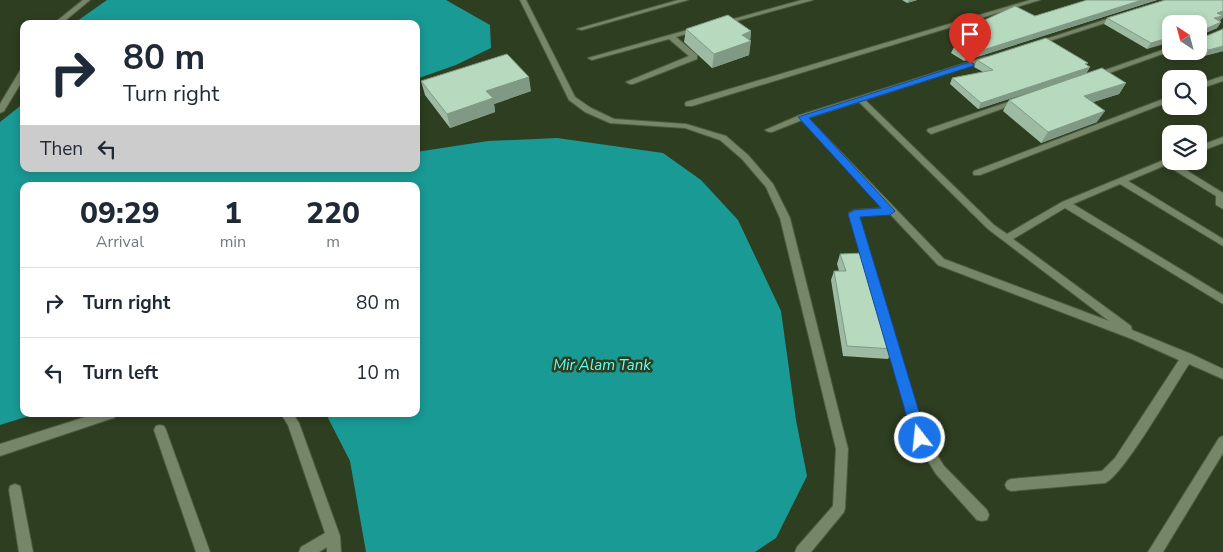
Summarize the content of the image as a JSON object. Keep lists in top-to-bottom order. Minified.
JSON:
{"water":["Mir Alam Tank"],"north":"top left","page":{"turn":["80 m","Turn right"],"then":"Then","eta":["09:29","Arrival","1","min","220","m"],"list":[{"name":"Turn right","value":"80 m"},{"name":"Turn left","value":"10 m"}]}}
